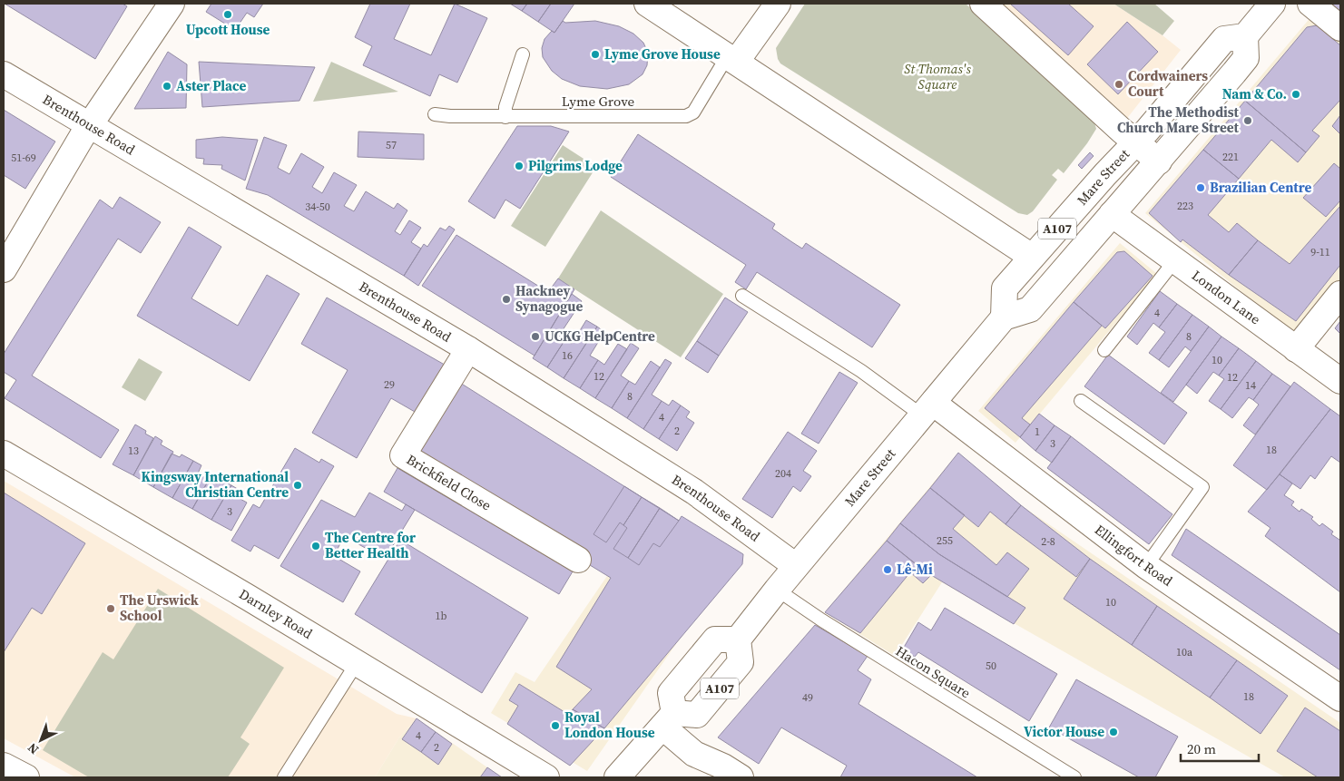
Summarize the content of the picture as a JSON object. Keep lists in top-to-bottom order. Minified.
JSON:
{"streets":{"street":["Brenthouse Road","Mare Street","A107","London Lane","Brickfield Close","Ellingfort Road","Darnley Road"],"lane":["Lyme Grove","Hacon Square"]},"crossings":[["Brenthouse Road","Mare Street"],["Brenthouse Road","Brickfield Close"],["Mare Street","A107"],["Mare Street","Ellingfort Road"],["Mare Street","Hacon Square"],["A107","London Lane"]],"parks":["St Thomas's Square"],"places":["Upcott House","Lyme Grove House","Cordwainers Court","Aster Place","Nam & Co.","The Methodist Church Mare Street","Pilgrims Lodge","Brazilian Centre","Hackney Synagogue","UCKG HelpCentre","Kingsway International Christian Centre","The Centre for Better Health","Lê-Mi","The Urswick School","Royal London House","Victor House"],"house_numbers":["57","221","51-69","223","34-50","9-11","4","8","16","10","12","12","29","14","8","4","2","1","3","18","13","204","3","255","2-8","10","1b","10a","50","18","49","4","2"],"scale_bar":"20 m","north":"bottom left"}
